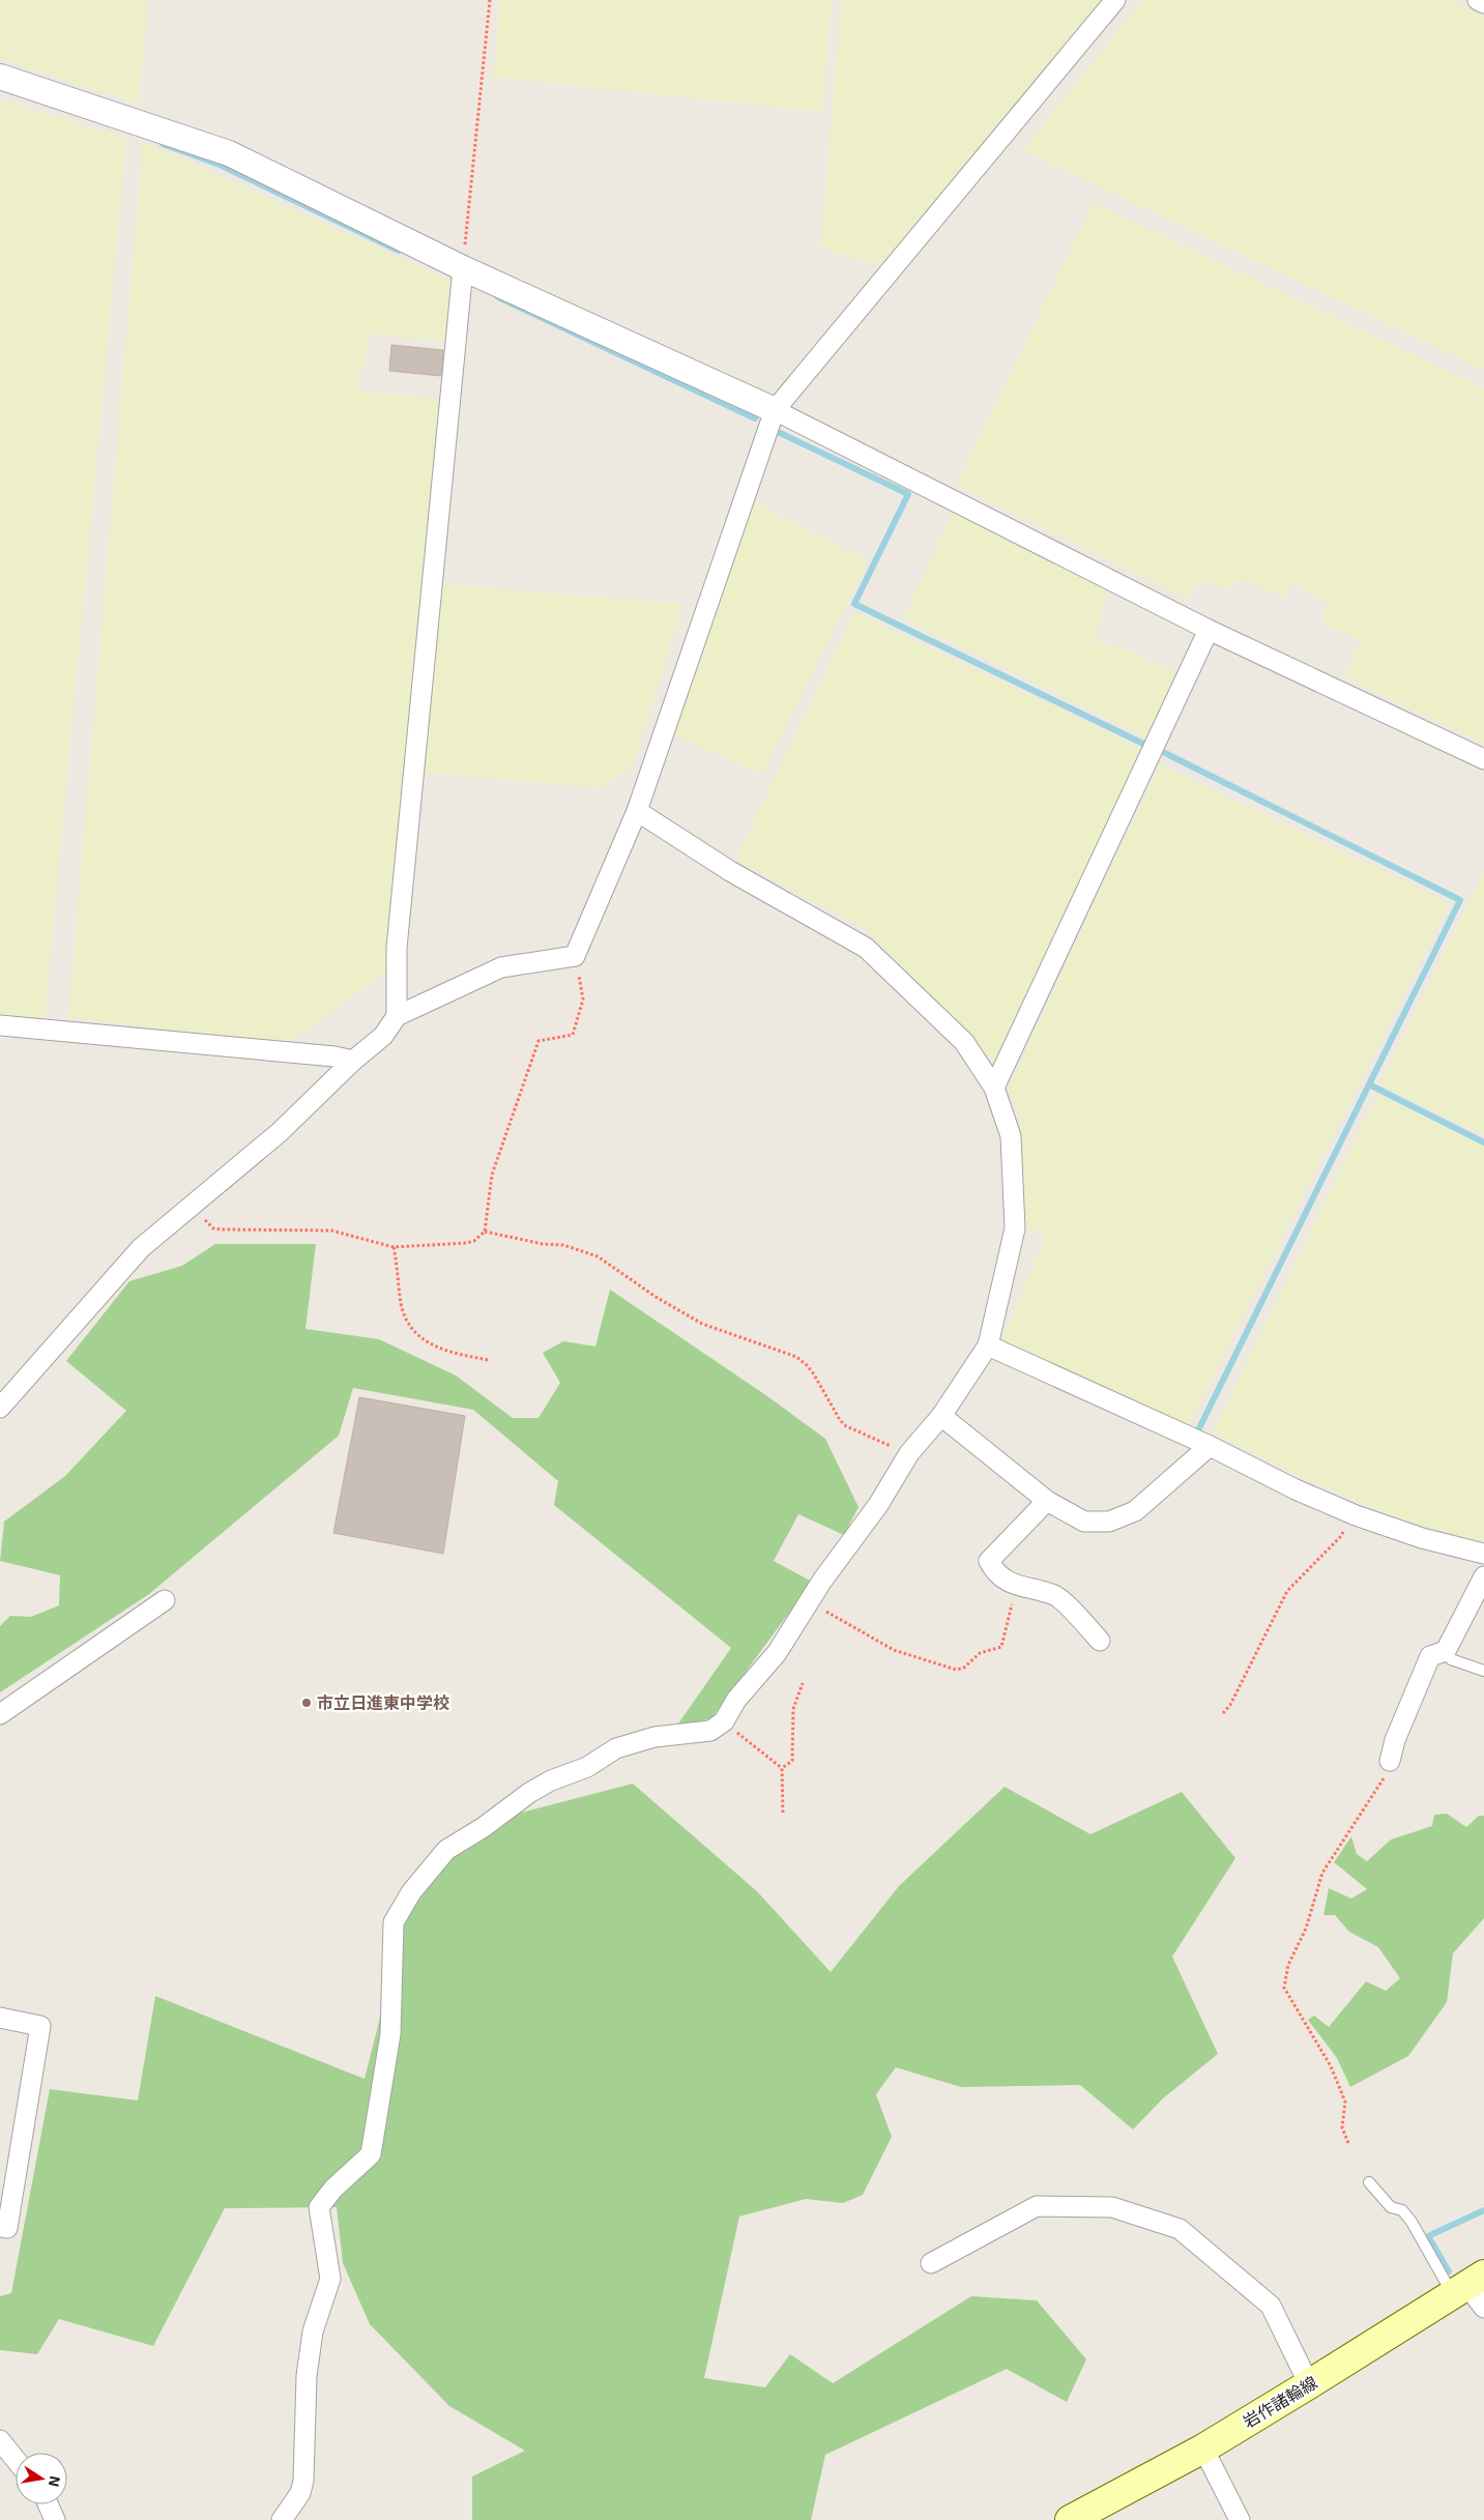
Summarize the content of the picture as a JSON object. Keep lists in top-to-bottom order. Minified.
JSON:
{"streets":{"main road":["岩作諸輪線"]},"places":["市立日進東中学校"],"north":"right"}
